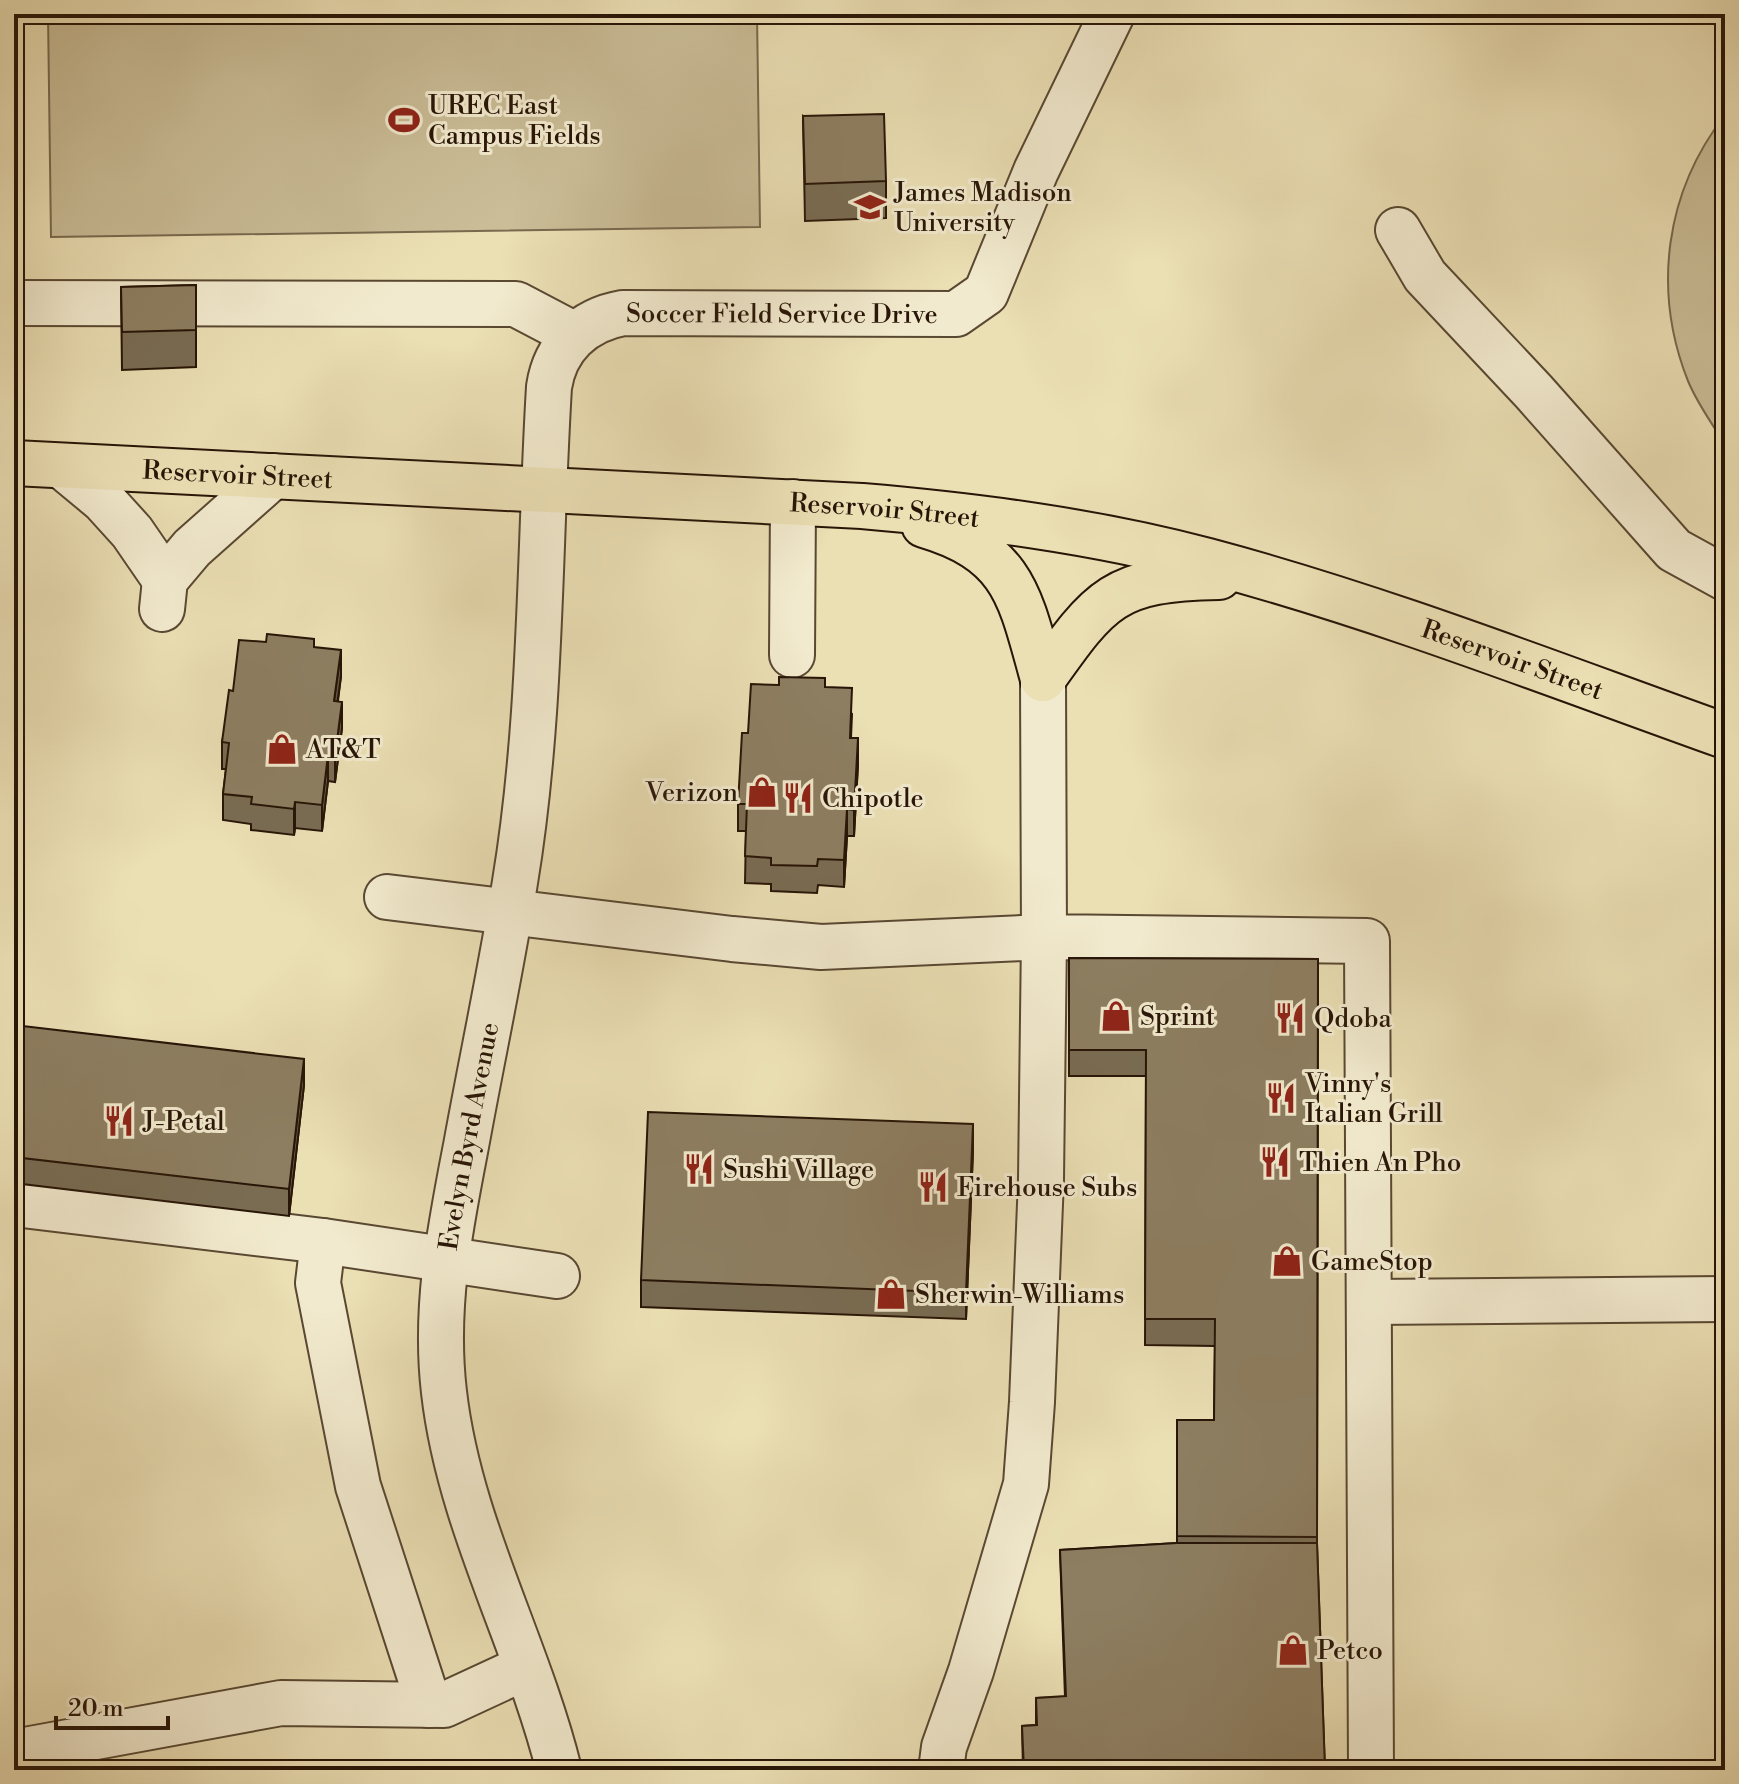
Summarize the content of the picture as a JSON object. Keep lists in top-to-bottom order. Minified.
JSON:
{"streets":{"main road":["Reservoir Street"],"street":["Soccer Field Service Drive","Evelyn Byrd Avenue"]},"crossings":[["Reservoir Street","Evelyn Byrd Avenue"]],"places":{"sports":["UREC East Campus Fields"],"school or university":["James Madison University"],"shop":["AT&T","Verizon","Sprint","GameStop","Sherwin-Williams","Petco"],"restaurant":["Chipotle","Qdoba","Vinny's Italian Grill","J-Petal","Thien An Pho","Sushi Village","Firehouse Subs"]},"scale_bar":"20 m"}
